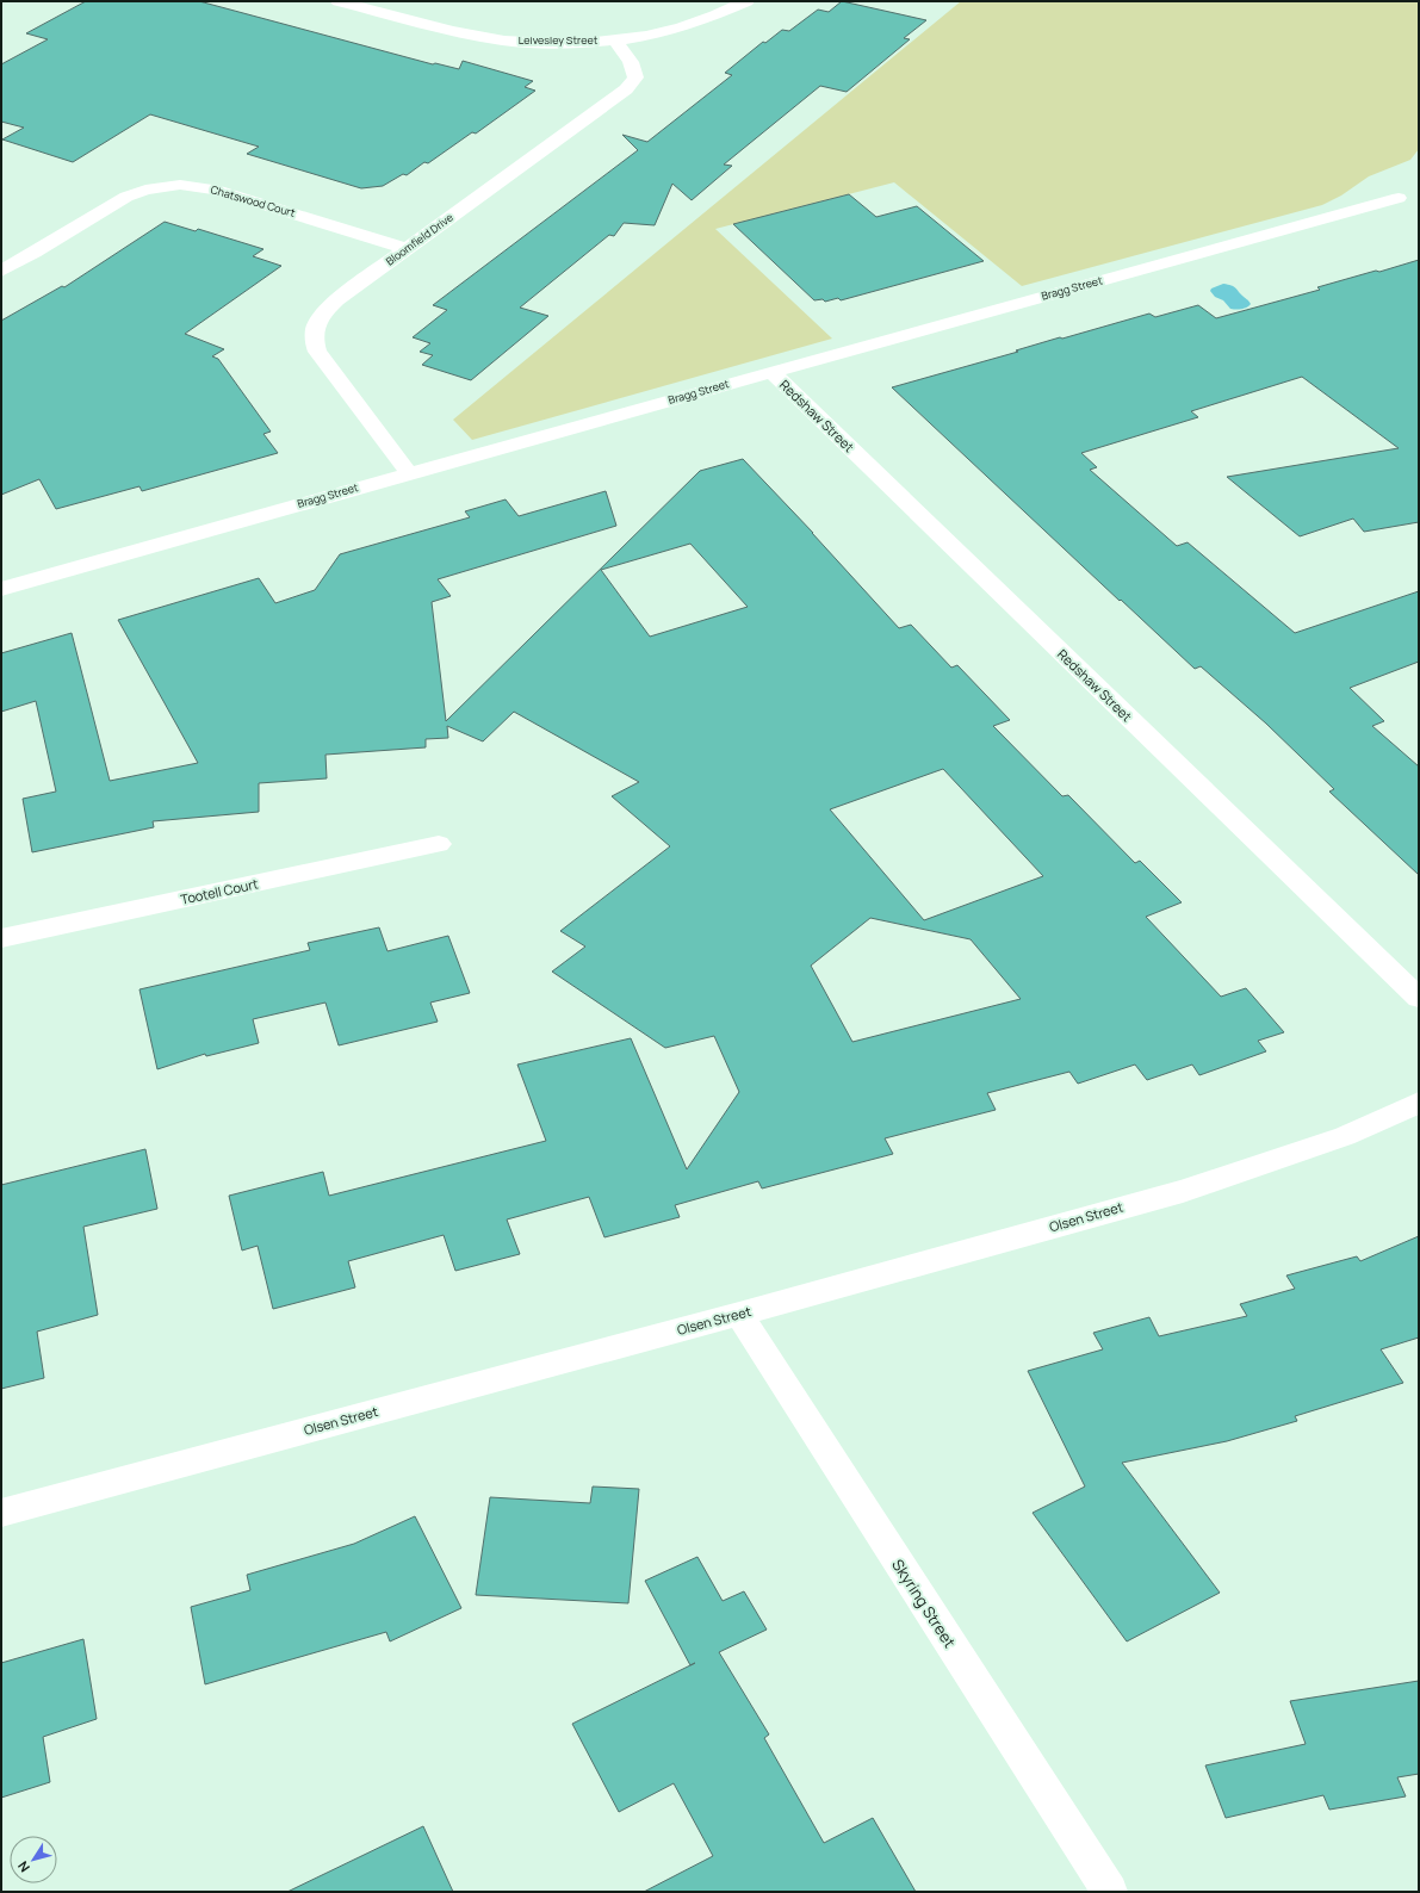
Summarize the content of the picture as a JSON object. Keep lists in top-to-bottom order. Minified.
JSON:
{"streets":{"street":["Leivesley Street","Chatswood Court","Bloomfield Drive","Bragg Street","Redshaw Street","Tootell Court","Olsen Street","Skyring Street"]},"crossings":[["Leivesley Street","Bloomfield Drive"],["Chatswood Court","Bloomfield Drive"],["Bloomfield Drive","Bragg Street"],["Bragg Street","Redshaw Street"],["Olsen Street","Skyring Street"]],"north":"bottom left"}
